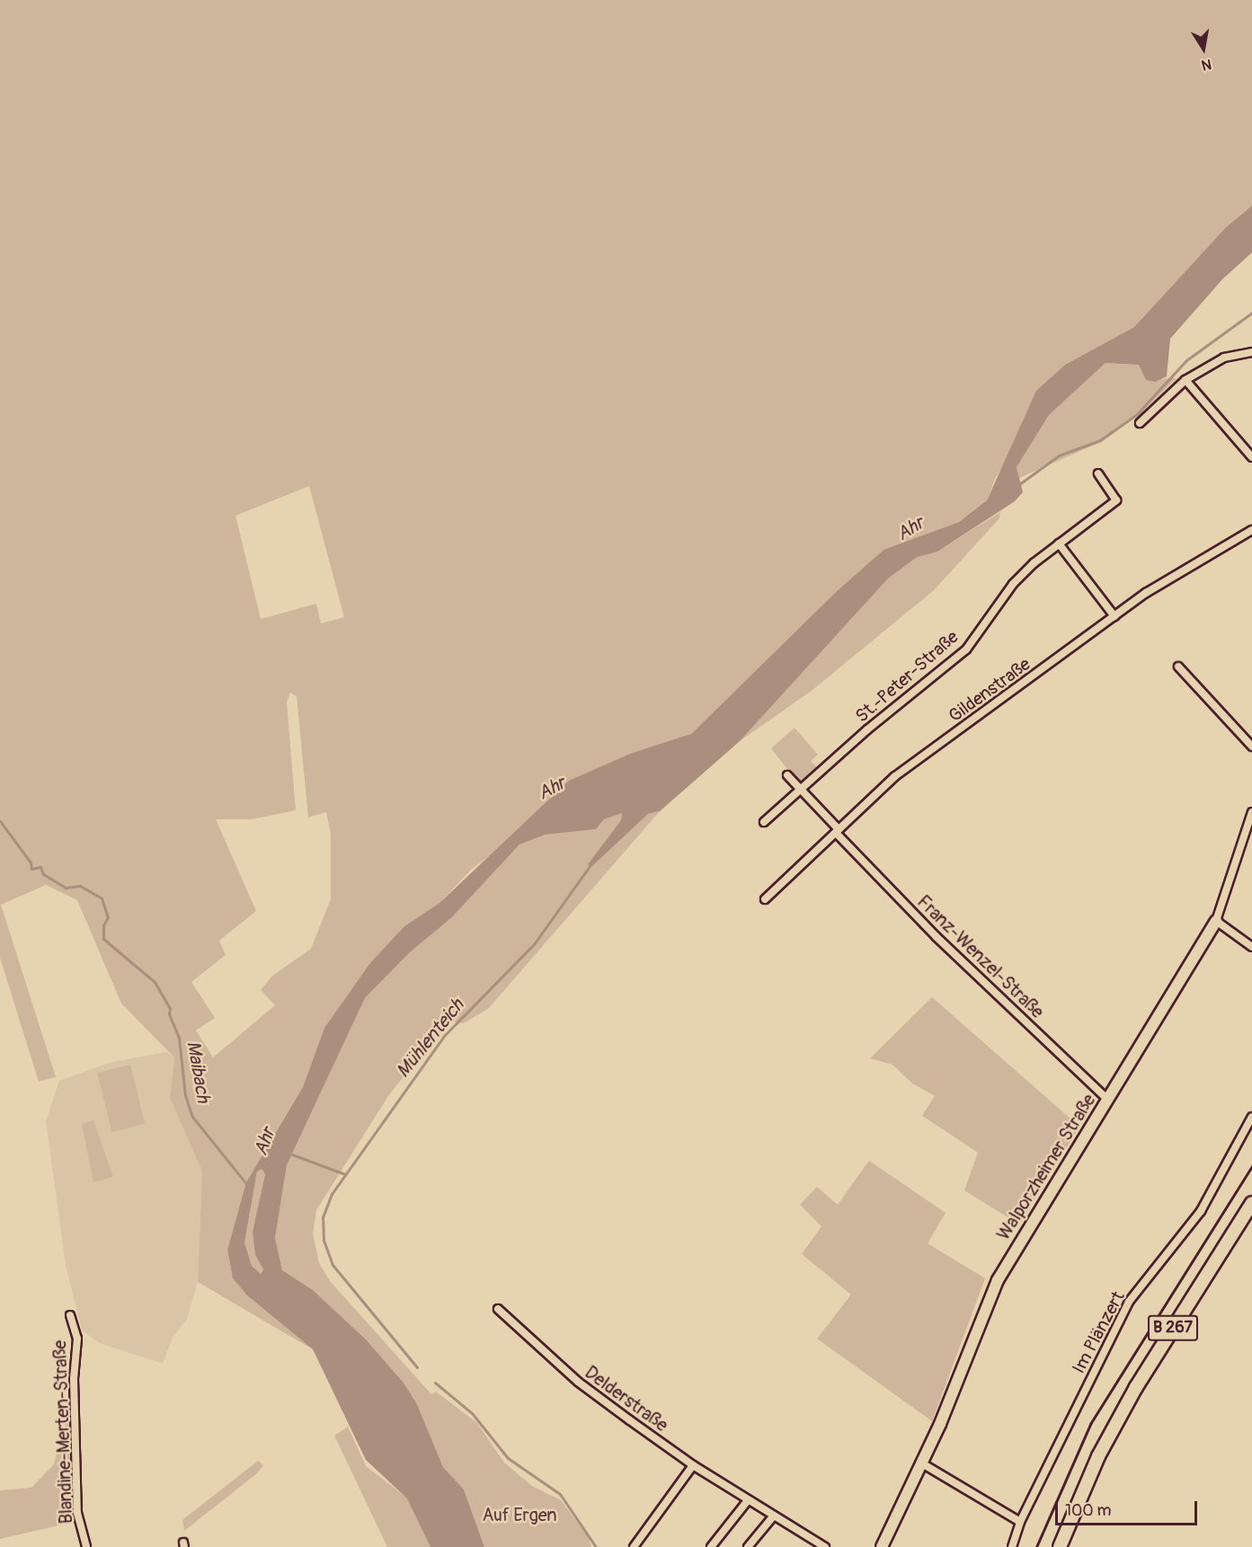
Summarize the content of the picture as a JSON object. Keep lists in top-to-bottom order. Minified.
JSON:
{"streets":{"main road":["B 267"],"street":["St.-Peter-Straße","Gildenstraße","Franz-Wenzel-Straße","Walporzheimer Straße","Im Plänzert","Delderstraße","Blandine-Merten-Straße"]},"crossings":[["St.-Peter-Straße","Franz-Wenzel-Straße"],["Gildenstraße","Franz-Wenzel-Straße"],["Franz-Wenzel-Straße","Walporzheimer Straße"]],"water":["Ahr","Mühlenteich","Maibach"],"parks":["Auf Ergen"],"scale_bar":"100 m","north":"bottom"}
